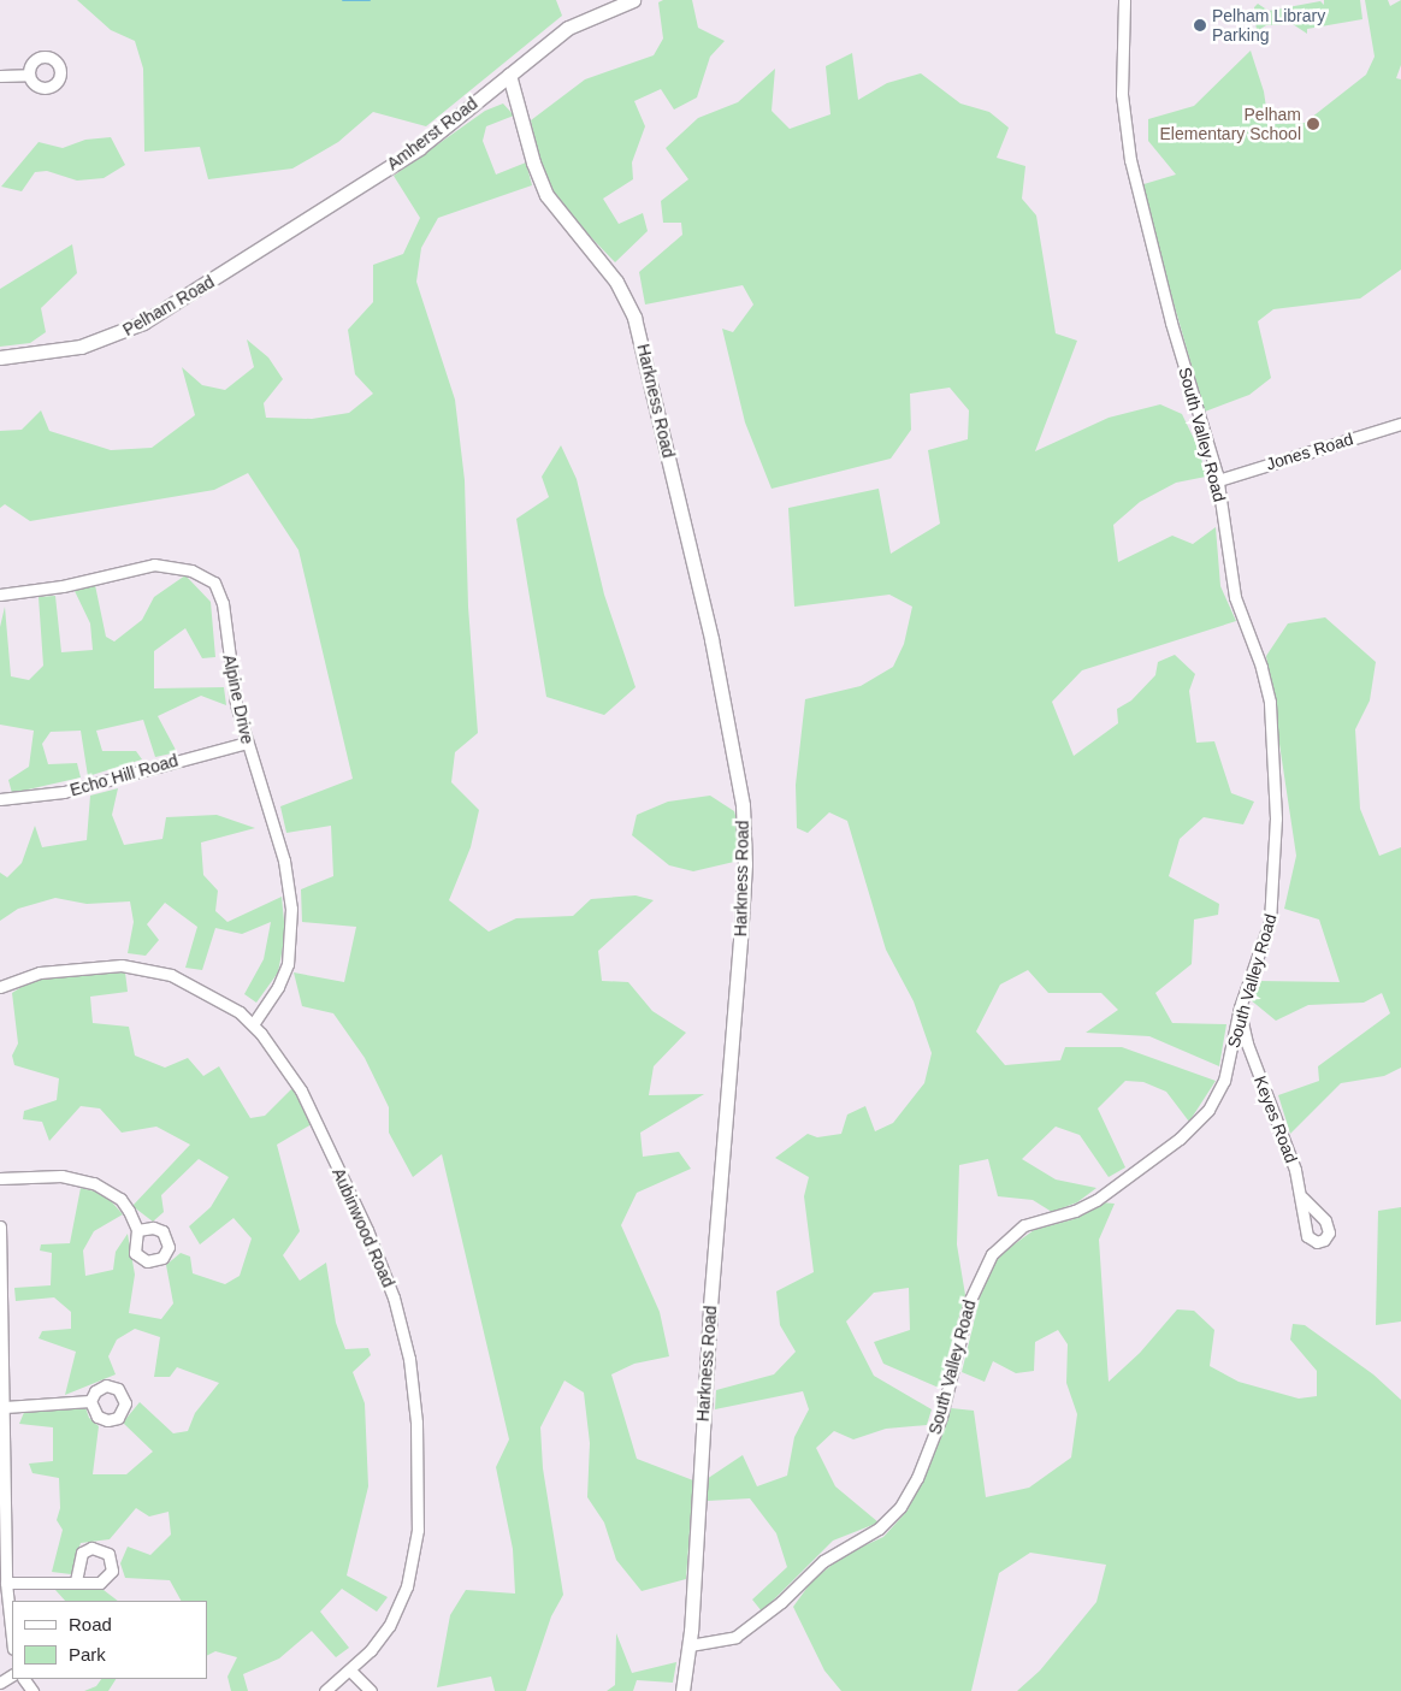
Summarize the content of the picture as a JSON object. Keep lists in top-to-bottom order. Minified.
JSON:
{"streets":{"main road":["Amherst Road","Pelham Road","Harkness Road"],"street":["South Valley Road","Jones Road","Alpine Drive","Echo Hill Road","Keyes Road","Aubinwood Road"]},"crossings":[["Amherst Road","Pelham Road"],["Amherst Road","Harkness Road"],["Harkness Road","South Valley Road"],["South Valley Road","Jones Road"],["South Valley Road","Keyes Road"],["Alpine Drive","Echo Hill Road"],["Alpine Drive","Aubinwood Road"]],"places":["Pelham Library Parking","Pelham Elementary School"],"legend":["Road","Park"]}
